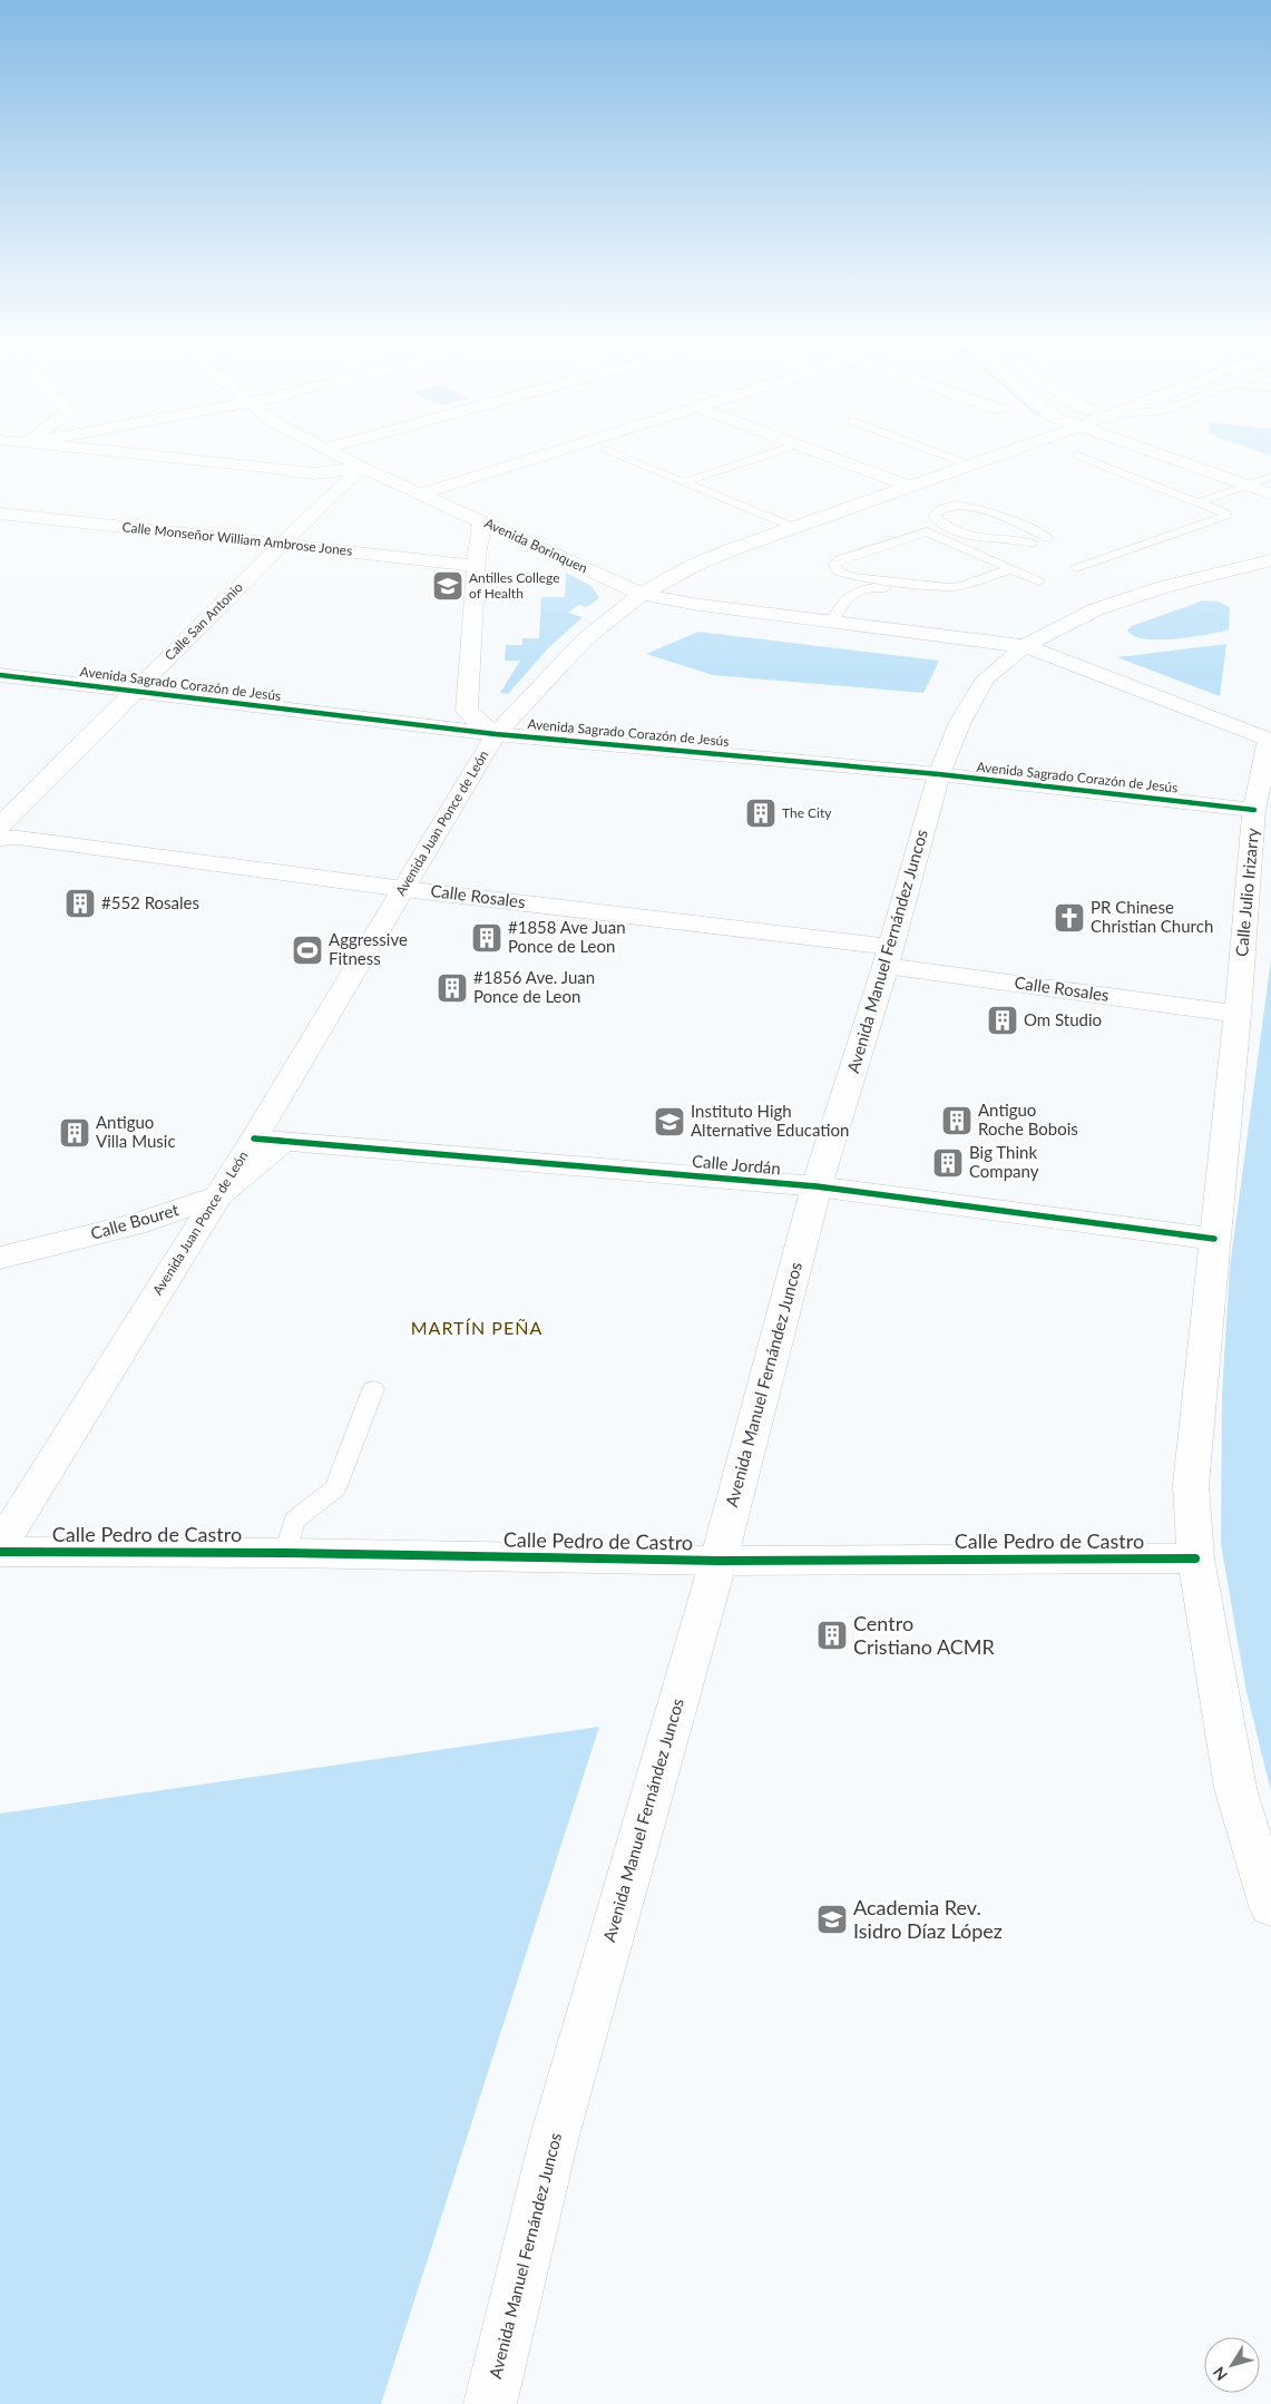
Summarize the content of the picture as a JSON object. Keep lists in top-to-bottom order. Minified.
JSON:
{"streets":{"street":["Calle Monseñor William Ambrose Jones","Avenida Borinquen","Calle San Antonio","Avenida Sagrado Corazón de Jesús","Avenida Juan Ponce de León","Calle Julio Irizarry","Calle Rosales","Avenida Manuel Fernández Juncos","Calle Jordán","Calle Bouret","Calle Pedro de Castro"]},"crossings":[["Calle Monseñor William Ambrose Jones","Calle San Antonio"],["Avenida Borinquen","Calle San Antonio"],["Avenida Borinquen","Avenida Juan Ponce de León"],["Avenida Borinquen","Calle Julio Irizarry"],["Avenida Borinquen","Avenida Manuel Fernández Juncos"],["Calle San Antonio","Avenida Sagrado Corazón de Jesús"],["Avenida Sagrado Corazón de Jesús","Avenida Juan Ponce de León"],["Avenida Sagrado Corazón de Jesús","Calle Julio Irizarry"],["Avenida Sagrado Corazón de Jesús","Avenida Manuel Fernández Juncos"],["Avenida Juan Ponce de León","Calle Rosales"],["Avenida Juan Ponce de León","Calle Jordán"],["Avenida Juan Ponce de León","Calle Bouret"],["Calle Julio Irizarry","Calle Rosales"],["Calle Julio Irizarry","Calle Jordán"],["Calle Julio Irizarry","Calle Pedro de Castro"],["Calle Rosales","Avenida Manuel Fernández Juncos"],["Avenida Manuel Fernández Juncos","Calle Jordán"],["Avenida Manuel Fernández Juncos","Calle Pedro de Castro"],["Calle Jordán","Calle Bouret"]],"districts":["MARTÍN PEÑA"],"places":{"school or university":["Antilles College of Health","Instituto High Alternative Education","Academia Rev. Isidro Díaz López"],"building":["The City","#552 Rosales","#1858 Ave Juan Ponce de Leon","#1856 Ave. Juan Ponce de Leon","Om Studio","Antiguo Roche Bobois","Antiguo Villa Music","Big Think Company","Centro Cristiano ACMR"],"church":["PR Chinese Christian Church"],"sports":["Aggressive Fitness"]},"north":"bottom left"}
